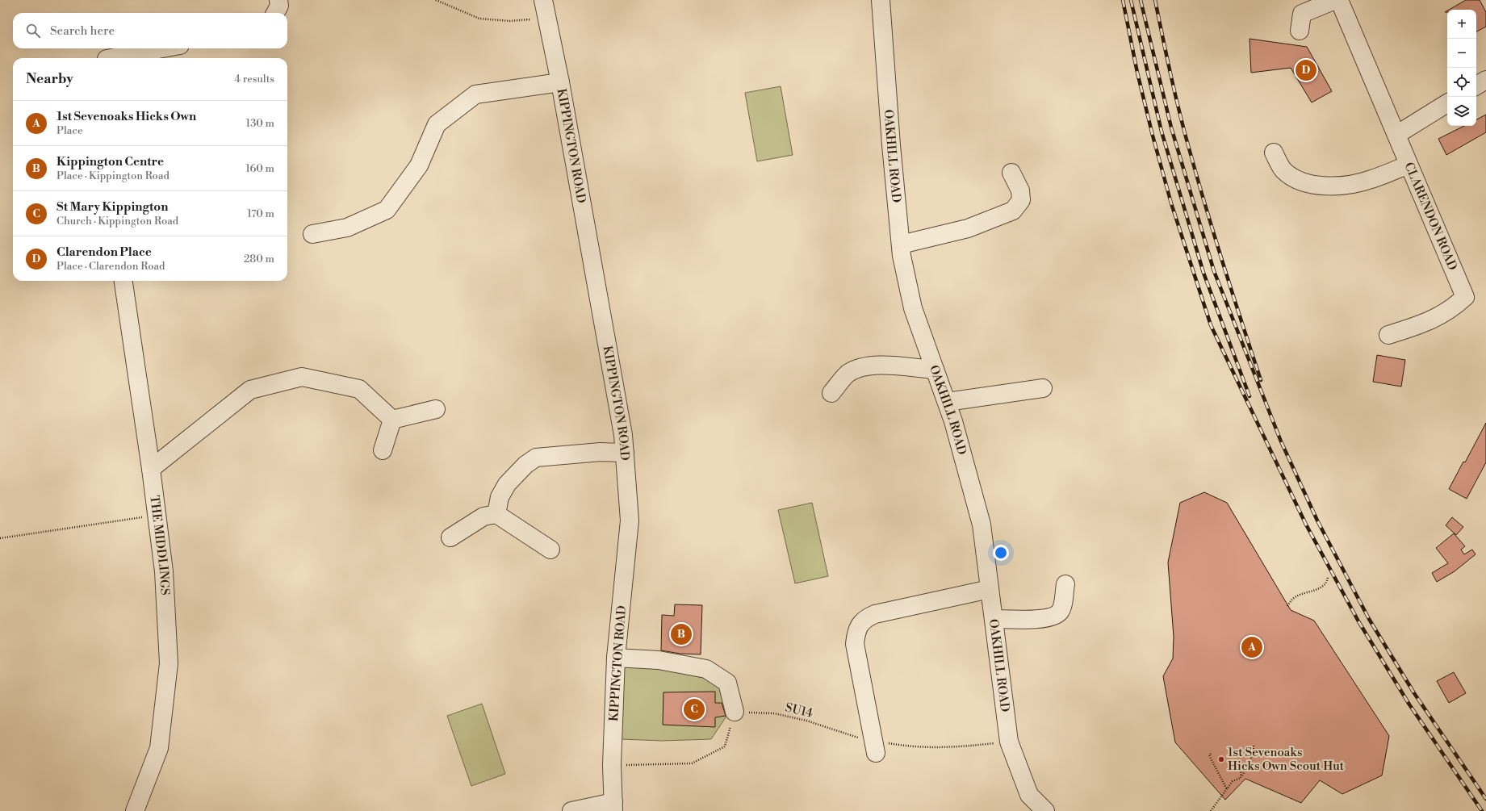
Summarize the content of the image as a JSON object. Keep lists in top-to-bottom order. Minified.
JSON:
{"streets":{"street":["KIPPINGTON ROAD","OAKHILL ROAD","CLARENDON ROAD","THE MIDDLINGS"],"path":["SU14"]},"crossings":[["OAKHILL ROAD","SU14"]],"places":["1st Sevenoaks Hicks Own Scout Hut"],"page":{"map_buttons":["+","−"],"search":"Search here","pins":["D","B","A","C"],"heading":["Nearby","4 results"],"list":[{"mark":"A","name":"1st Sevenoaks Hicks Own","note":"Place","value":"130 m"},{"mark":"B","name":"Kippington Centre","note":"Place · Kippington Road","value":"160 m"},{"mark":"C","name":"St Mary Kippington","note":"Church · Kippington Road","value":"170 m"},{"mark":"D","name":"Clarendon Place","note":"Place · Clarendon Road","value":"280 m"}]}}
